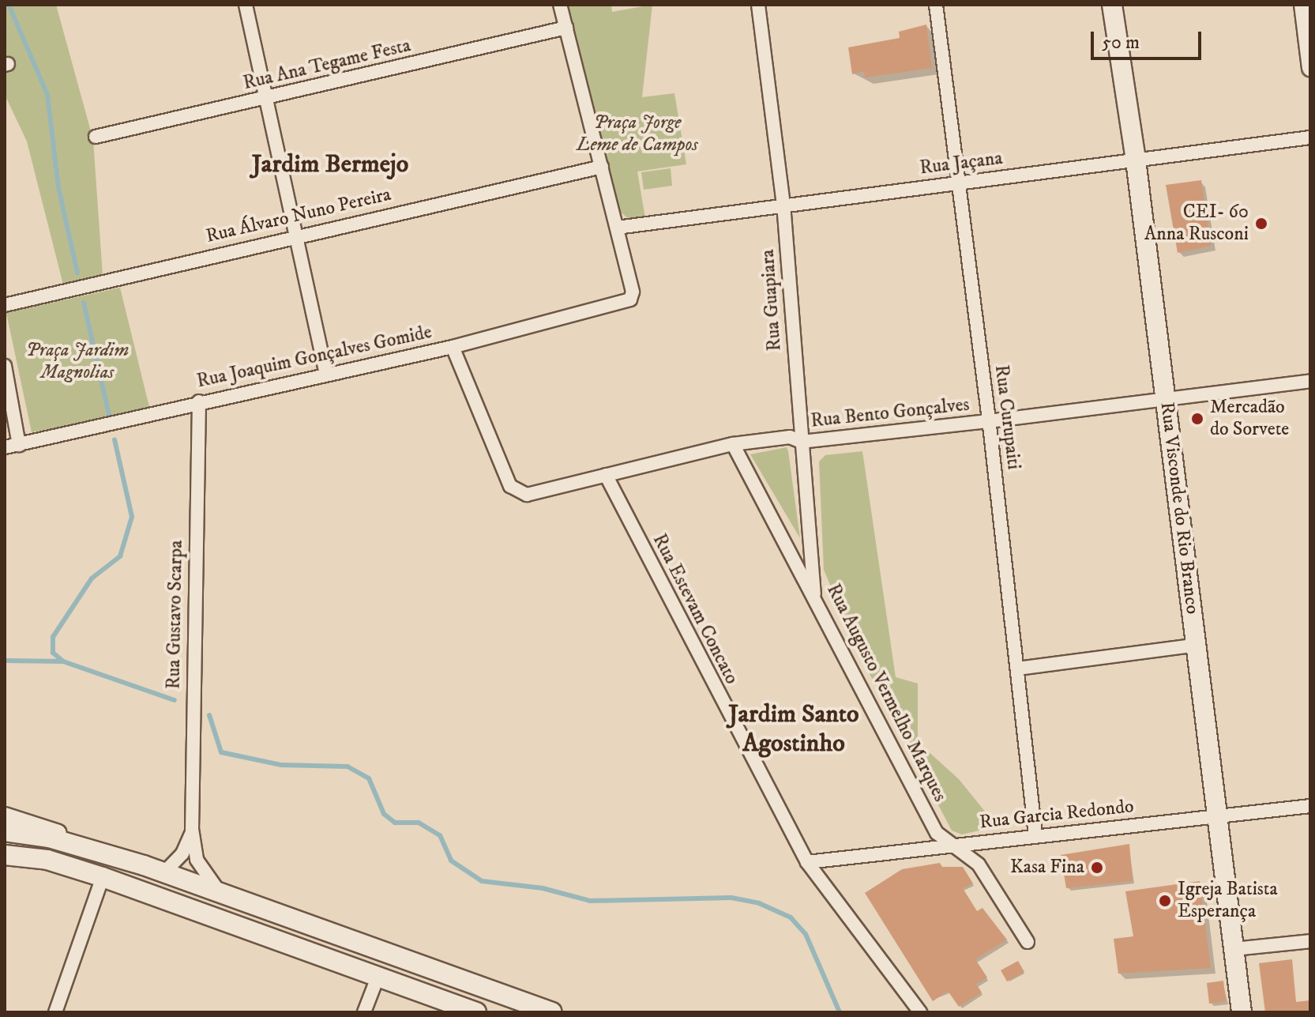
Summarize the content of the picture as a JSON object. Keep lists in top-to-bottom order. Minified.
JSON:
{"streets":{"main road":["Rua Visconde do Rio Branco"],"street":["Rua Ana Tegame Festa","Rua Jaçana","Rua Álvaro Nuno Pereira","Rua Guapiara","Rua Joaquim Gonçalves Gomide","Rua Bento Gonçalves","Rua Curupaiti","Rua Estevam Concato","Rua Gustavo Scarpa","Rua Augusto Vermelho Marques","Rua Garcia Redondo"]},"crossings":[["Rua Jaçana","Rua Guapiara"],["Rua Jaçana","Rua Joaquim Gonçalves Gomide"],["Rua Jaçana","Rua Curupaiti"],["Rua Jaçana","Rua Visconde do Rio Branco"],["Rua Guapiara","Rua Bento Gonçalves"],["Rua Guapiara","Rua Augusto Vermelho Marques"],["Rua Joaquim Gonçalves Gomide","Rua Bento Gonçalves"],["Rua Joaquim Gonçalves Gomide","Rua Gustavo Scarpa"],["Rua Bento Gonçalves","Rua Curupaiti"],["Rua Bento Gonçalves","Rua Visconde do Rio Branco"],["Rua Bento Gonçalves","Rua Estevam Concato"],["Rua Bento Gonçalves","Rua Augusto Vermelho Marques"],["Rua Curupaiti","Rua Garcia Redondo"],["Rua Visconde do Rio Branco","Rua Garcia Redondo"],["Rua Estevam Concato","Rua Garcia Redondo"],["Rua Augusto Vermelho Marques","Rua Garcia Redondo"]],"districts":["Jardim Bermejo","Jardim Santo Agostinho"],"parks":["Praça Jorge Leme de Campos","Praça Jardim Magnolias"],"places":["CEI- 60 Anna Rusconi","Mercadão do Sorvete","Kasa Fina","Igreja Batista Esperança"],"scale_bar":"50 m"}
